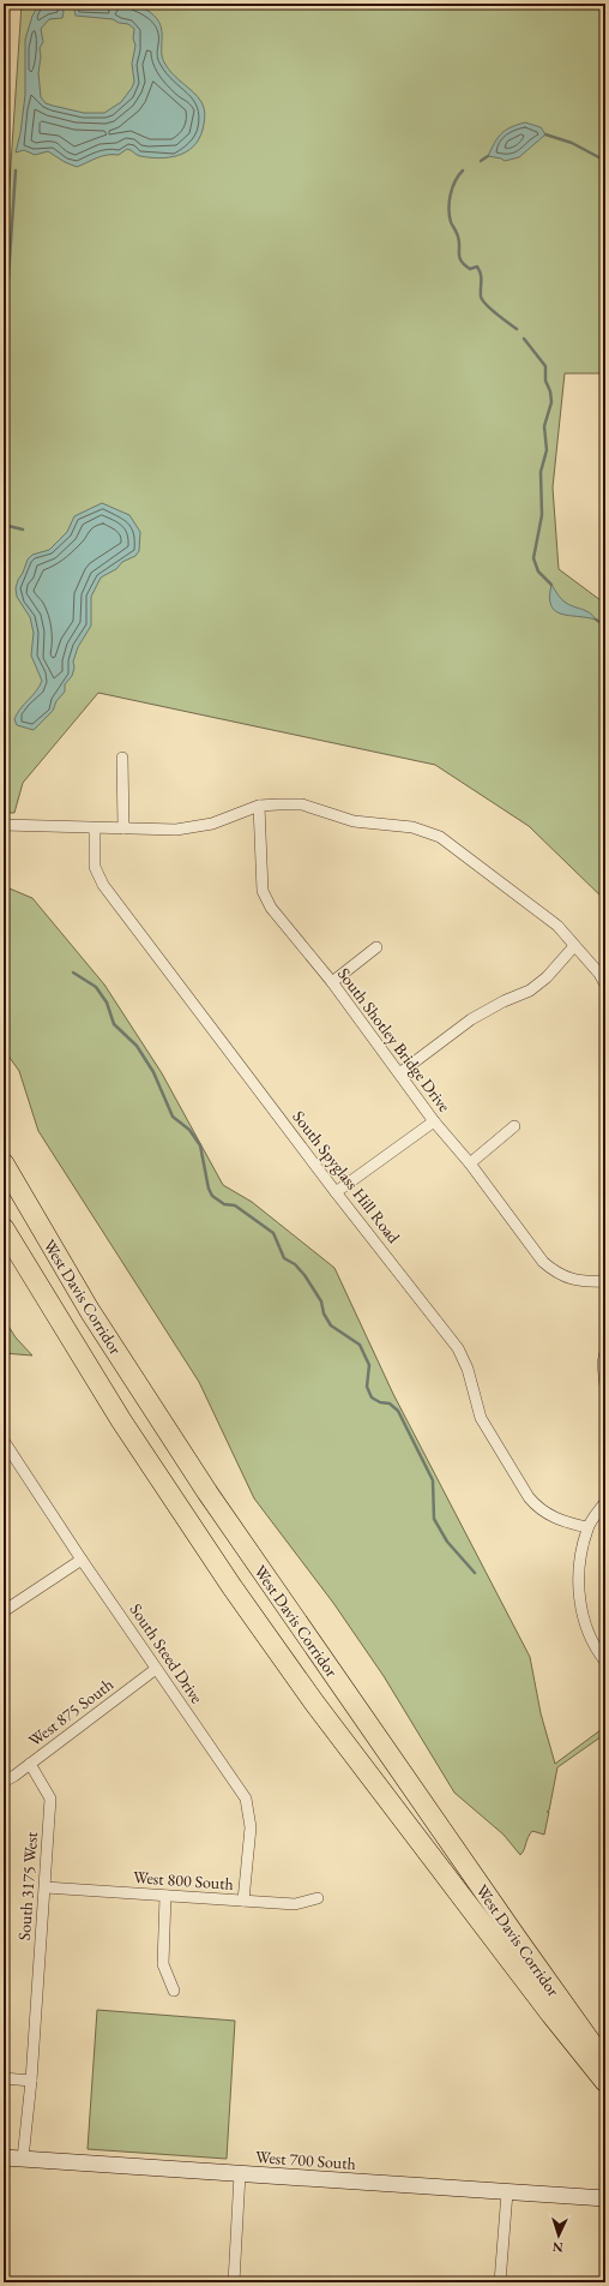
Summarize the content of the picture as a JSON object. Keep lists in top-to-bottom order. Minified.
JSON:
{"streets":{"highway":["West Davis Corridor"],"street":["South Shotley Bridge Drive","South Spyglass Hill Road","South Steed Drive","West 875 South","West 800 South","South 3175 West","West 700 South"]},"crossings":[["South Steed Drive","West 875 South"],["South Steed Drive","West 800 South"],["West 875 South","South 3175 West"],["West 800 South","South 3175 West"],["South 3175 West","West 700 South"]],"north":"bottom"}
